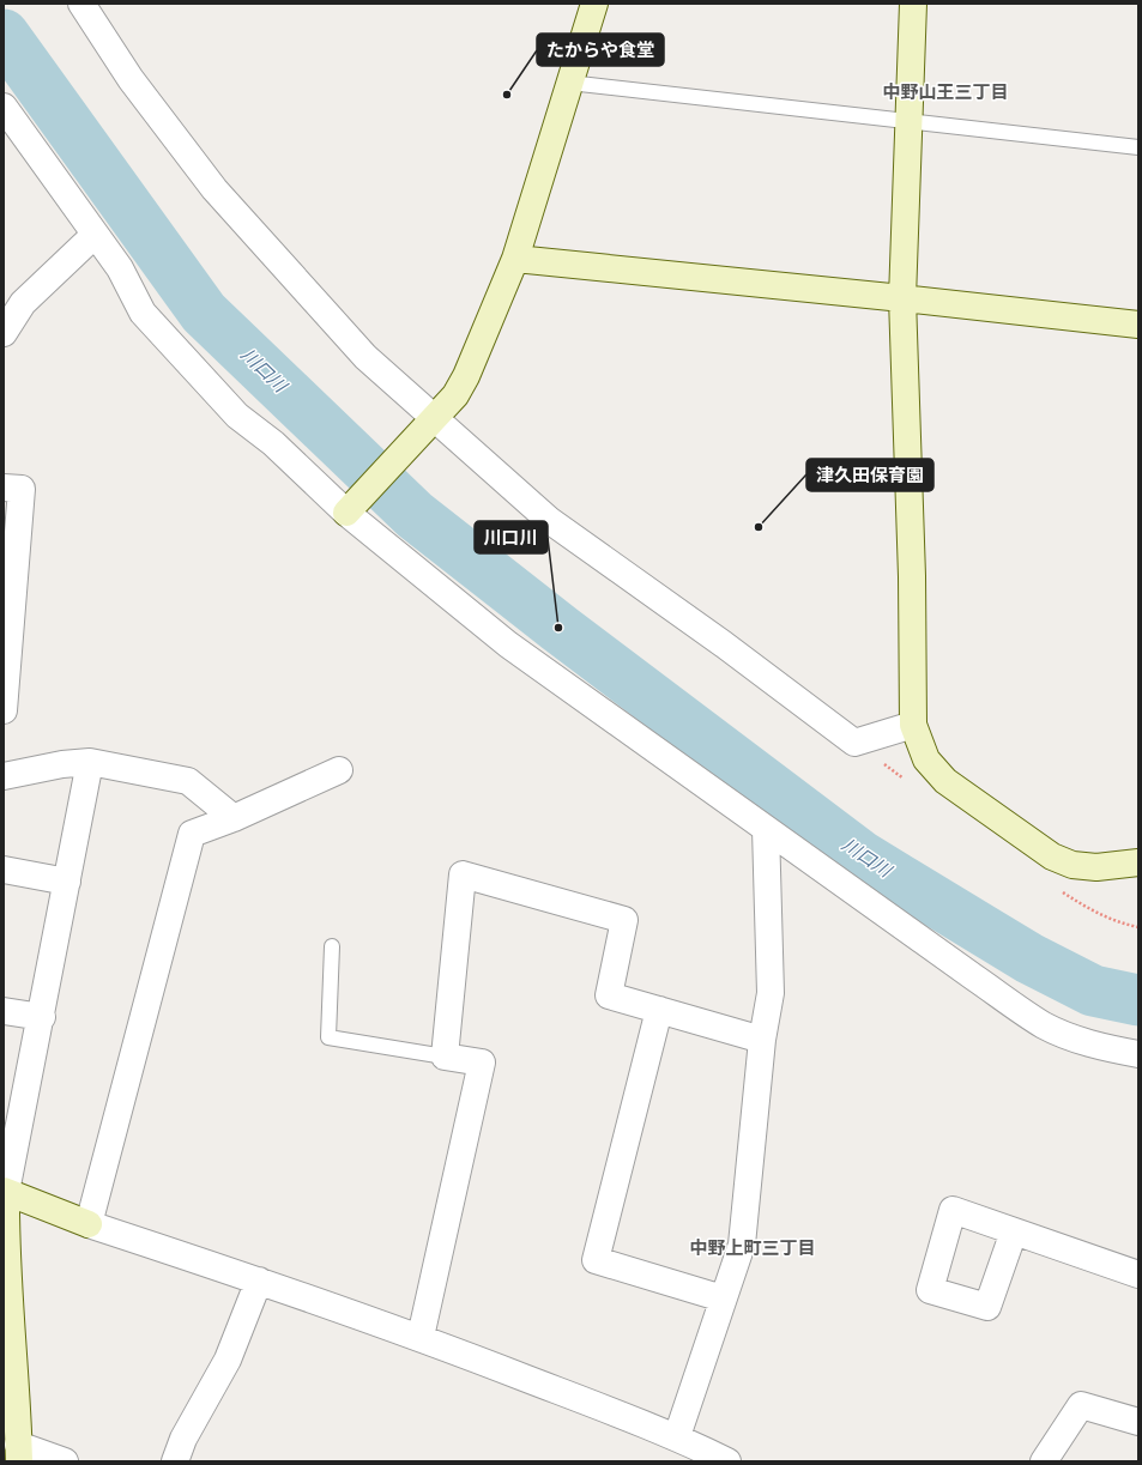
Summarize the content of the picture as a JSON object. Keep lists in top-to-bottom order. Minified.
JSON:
{"districts":["中野山王三丁目","中野上町三丁目"],"water":["川口川"],"places":["たからや食堂","津久田保育園","川口川"]}
